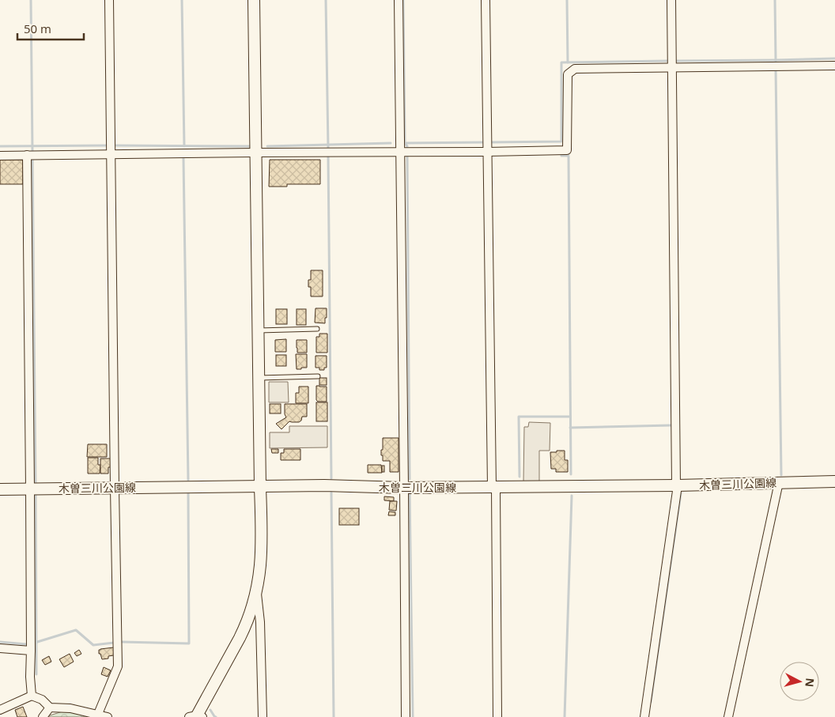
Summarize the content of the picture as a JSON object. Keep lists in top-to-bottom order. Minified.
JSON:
{"streets":{"main road":["木曽三川公園線"]},"scale_bar":"50 m","north":"right"}
